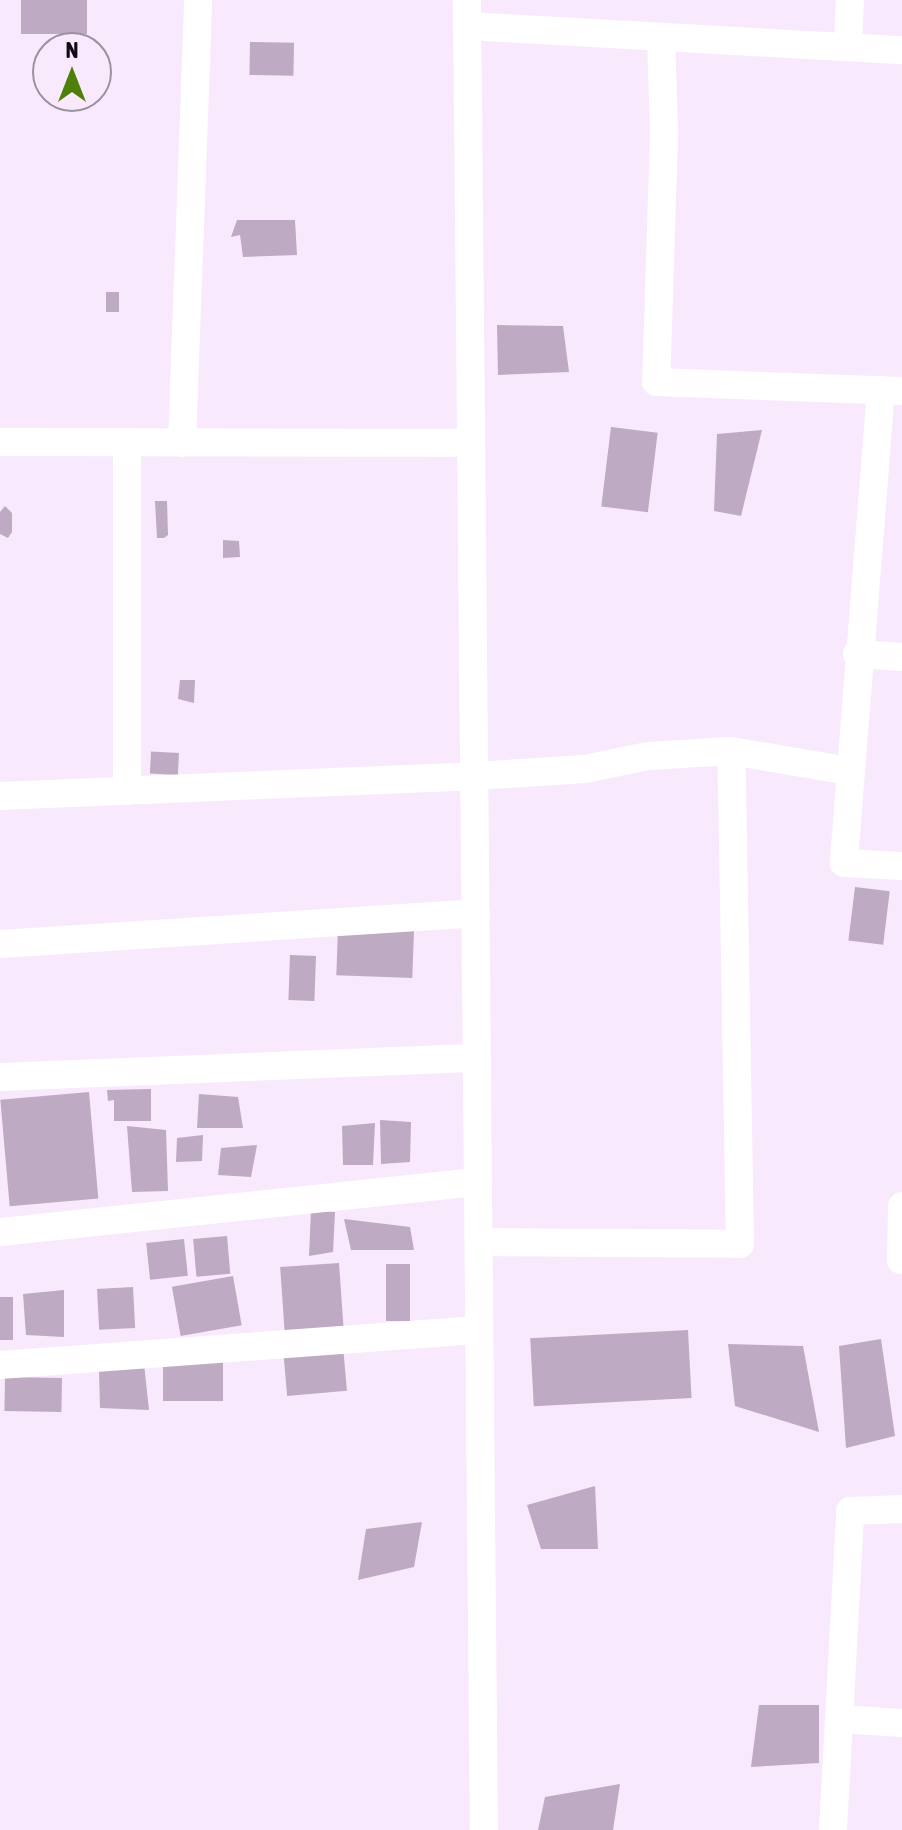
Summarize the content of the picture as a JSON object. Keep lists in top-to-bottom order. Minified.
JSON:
{"north":"top"}
